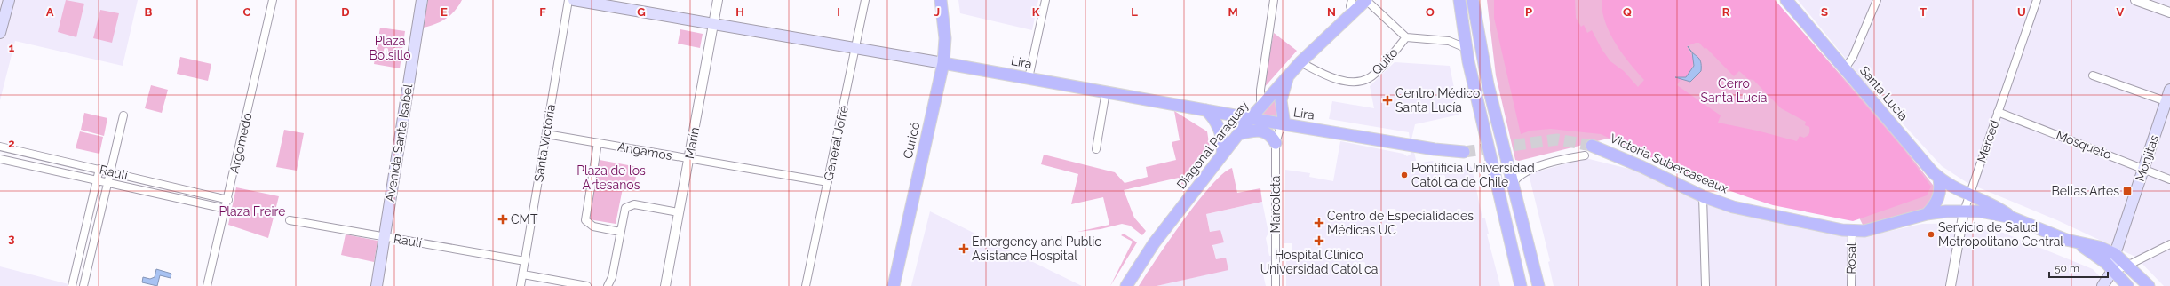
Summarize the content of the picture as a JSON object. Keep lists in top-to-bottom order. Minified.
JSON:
{"streets":{"main road":["Lira","Santa Lucía","Curicó","Avenida Santa Isabel","Diagonal Paraguay","Monjitas","Victoria Subercaseaux"],"street":["Quito","Merced","Argomedo","Santa Victoria","Marín","General Jofré","Mosqueto","Angamos","Raulí","Marcoleta","Rosal"]},"crossings":[["Quito","Diagonal Paraguay"],["Lira","Curicó"],["Lira","Marín"],["Lira","General Jofré"],["Lira","Diagonal Paraguay"],["Lira","Marcoleta"],["Santa Lucía","Merced"],["Santa Lucía","Victoria Subercaseaux"],["Merced","Mosqueto"],["Merced","Victoria Subercaseaux"],["Argomedo","Raulí"],["Avenida Santa Isabel","Raulí"],["Santa Victoria","Angamos"],["Santa Victoria","Raulí"],["Marín","Angamos"],["General Jofré","Angamos"],["Mosqueto","Monjitas"],["Victoria Subercaseaux","Rosal"]],"parks":["Plaza Bolsillo","Cerro Santa Lucía","Plaza de los Artesanos","Plaza Freire"],"places":{"health":["Centro Médico Santa Lucía","CMT","Centro de Especialidades Médicas UC","Hospital Clínico Universidad Católica","Emergency and Public Asistance Hospital"],"other":["Pontificia Universidad Católica de Chile","Servicio de Salud Metropolitano Central"],"transit":["Bellas Artes"]},"scale_bar":"50 m","grid":{"columns":["A","B","C","D","E","F","G","H","I","J","K","L","M","N","O","P","Q","R","S","T","U","V"],"rows":["1","2","3"]}}
